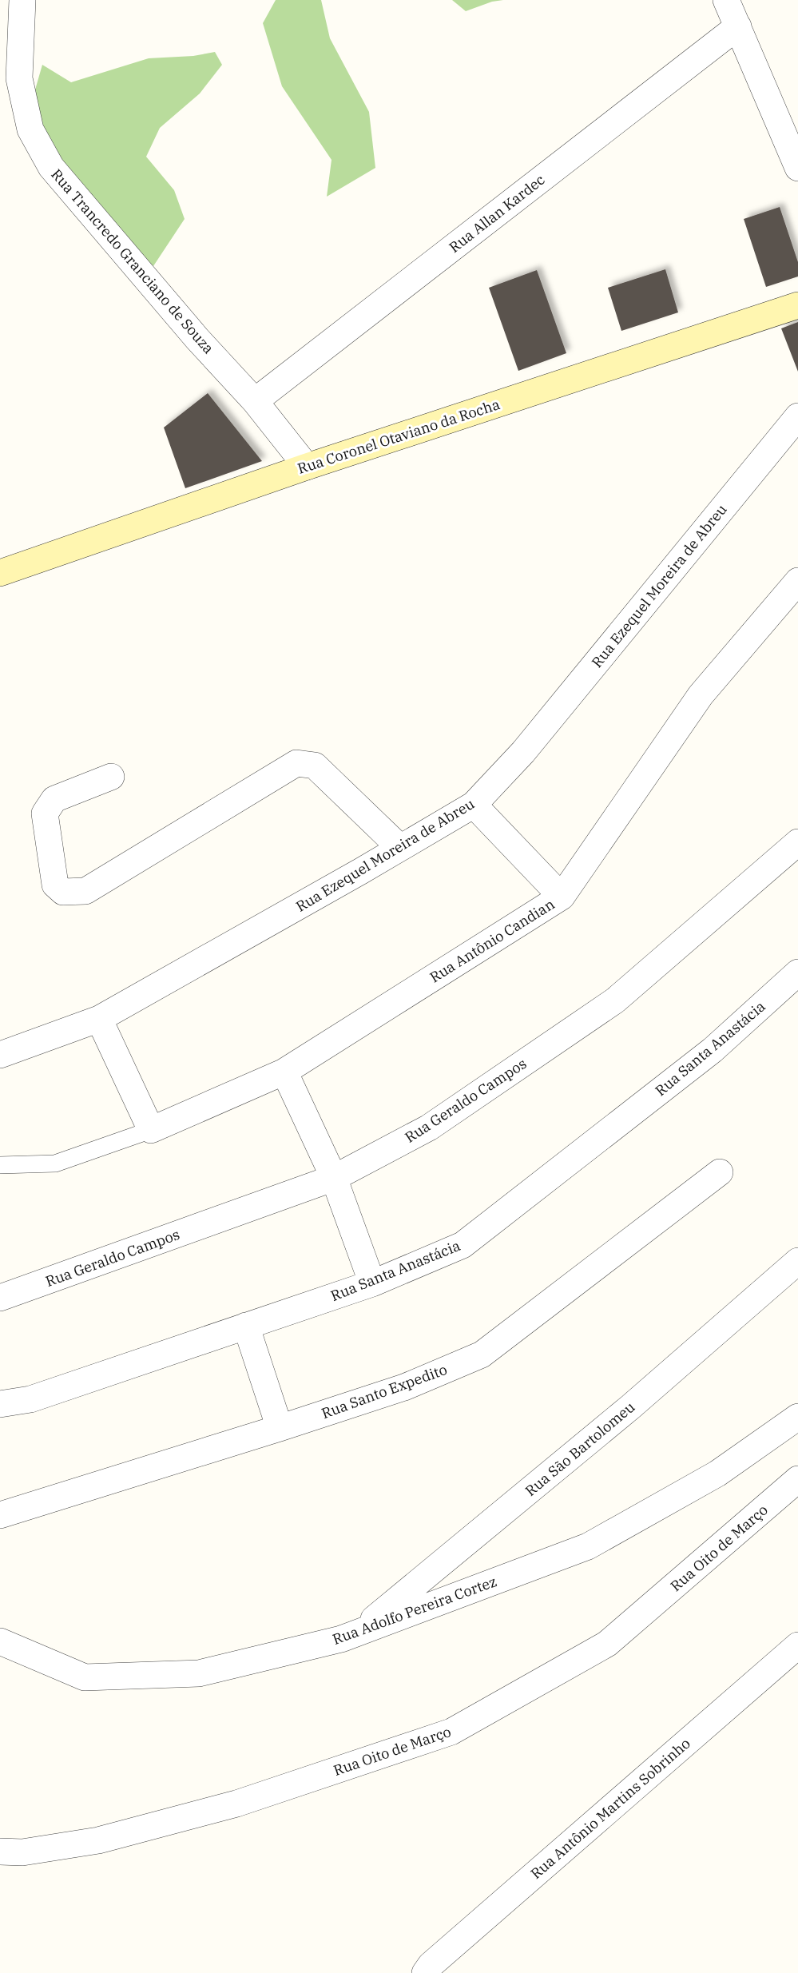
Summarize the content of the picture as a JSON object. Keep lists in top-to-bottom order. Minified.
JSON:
{"streets":{"street":["Rua Allan Kardec","Rua Trancredo Granciano de Souza","Rua Coronel Otaviano da Rocha","Rua Ezequel Moreira de Abreu","Rua Antônio Candian","Rua Santa Anastácia","Rua Geraldo Campos","Rua Santo Expedito","Rua São Bartolomeu","Rua Oito de Março","Rua Adolfo Pereira Cortez","Rua Antônio Martins Sobrinho"]},"crossings":[["Rua Allan Kardec","Rua Trancredo Granciano de Souza"],["Rua Trancredo Granciano de Souza","Rua Coronel Otaviano da Rocha"],["Rua São Bartolomeu","Rua Adolfo Pereira Cortez"]]}
